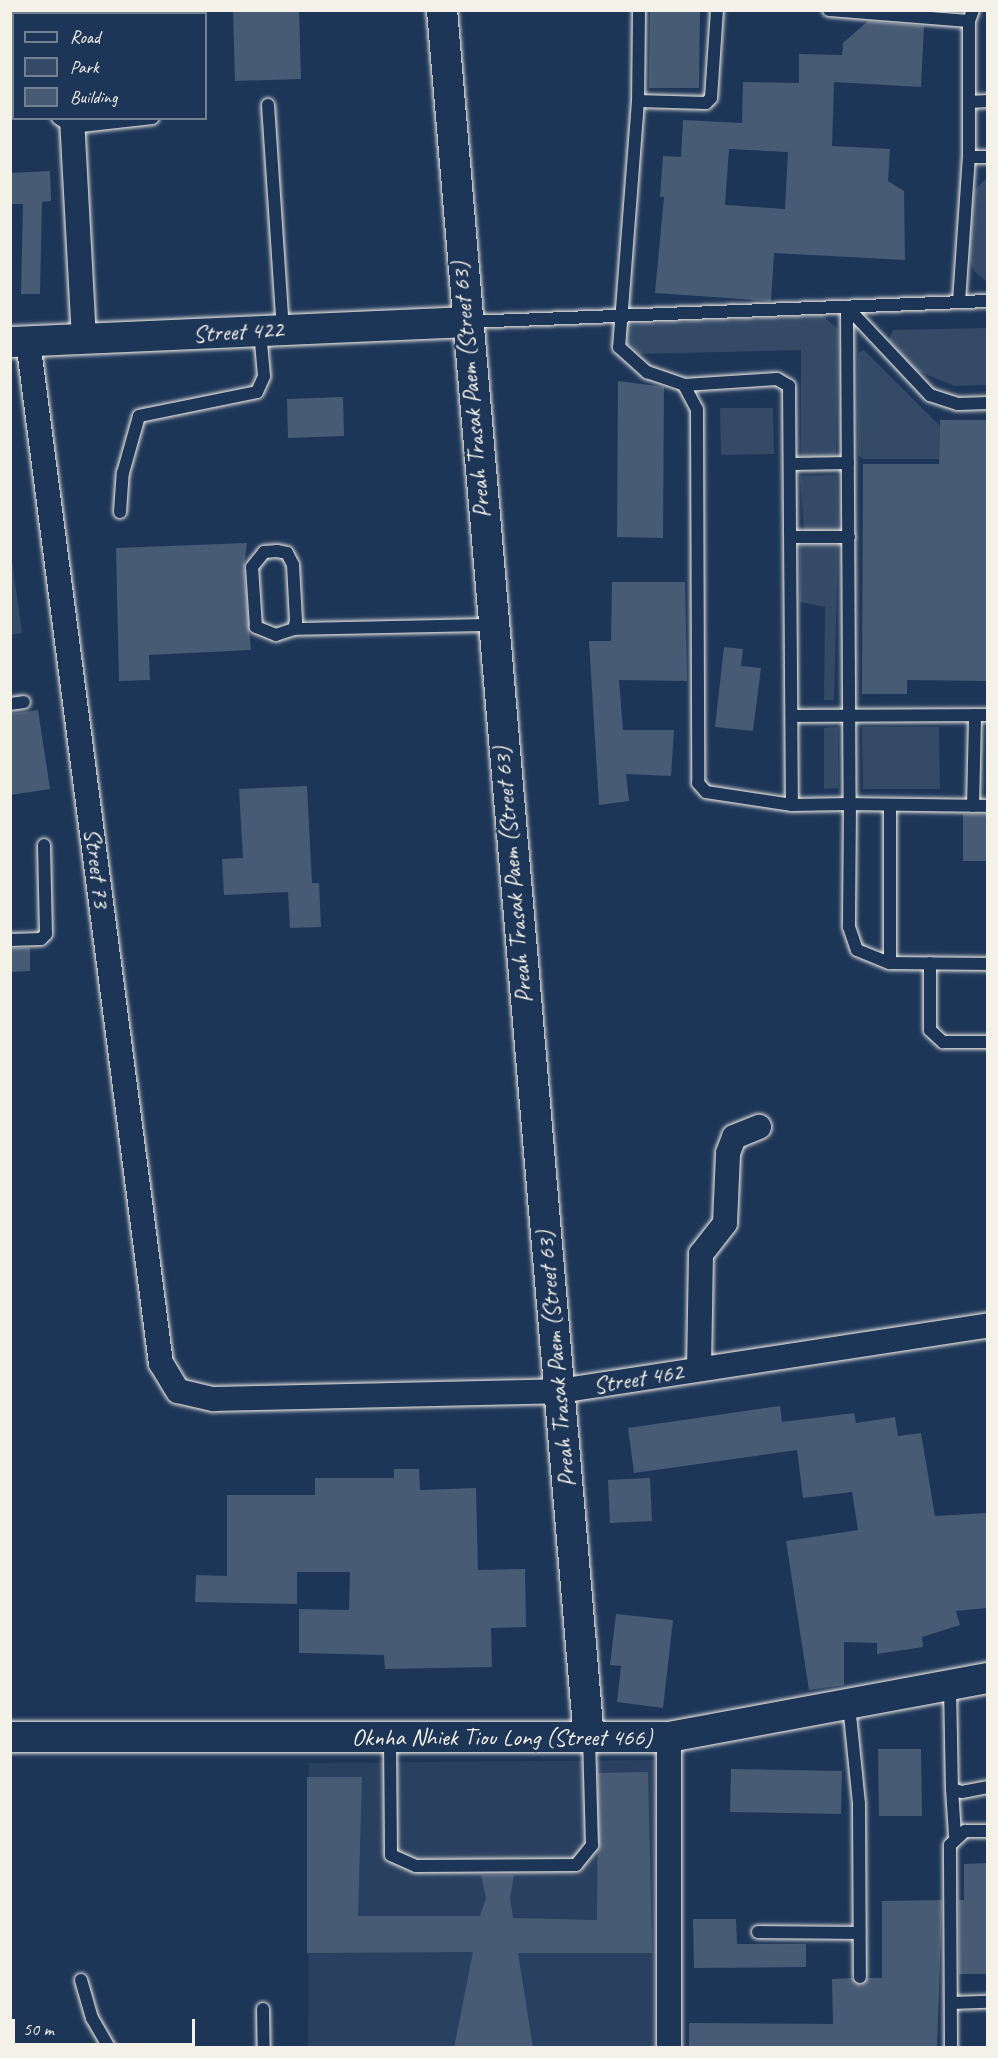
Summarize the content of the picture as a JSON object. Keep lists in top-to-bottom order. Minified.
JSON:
{"streets":{"street":["Street 422","Preah Trasak Paem (Street 63)","Street 73","Street 462","Oknha Nhiek Tiou Long (Street 466)"]},"crossings":[["Street 422","Preah Trasak Paem (Street 63)"],["Street 422","Street 73"],["Preah Trasak Paem (Street 63)","Street 462"],["Preah Trasak Paem (Street 63)","Oknha Nhiek Tiou Long (Street 466)"],["Street 73","Street 462"]],"legend":["Road","Park","Building"],"scale_bar":"50 m"}
